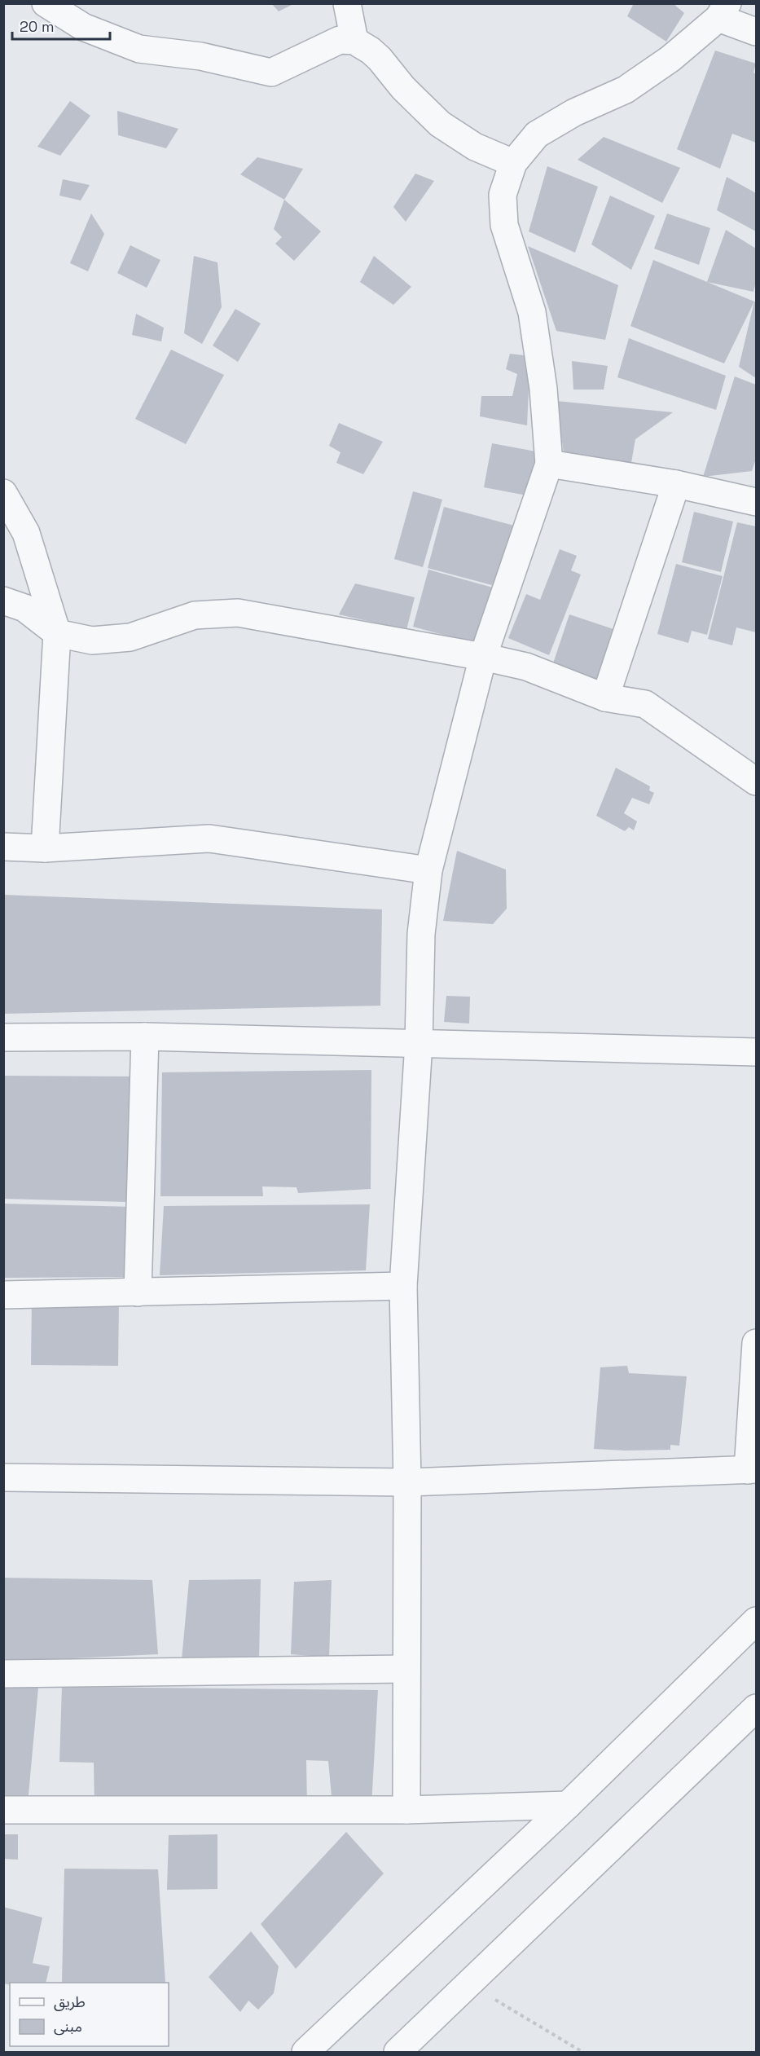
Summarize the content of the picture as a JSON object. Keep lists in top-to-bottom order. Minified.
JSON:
{"legend":["طريق","مبنى"],"scale_bar":"20 m"}
